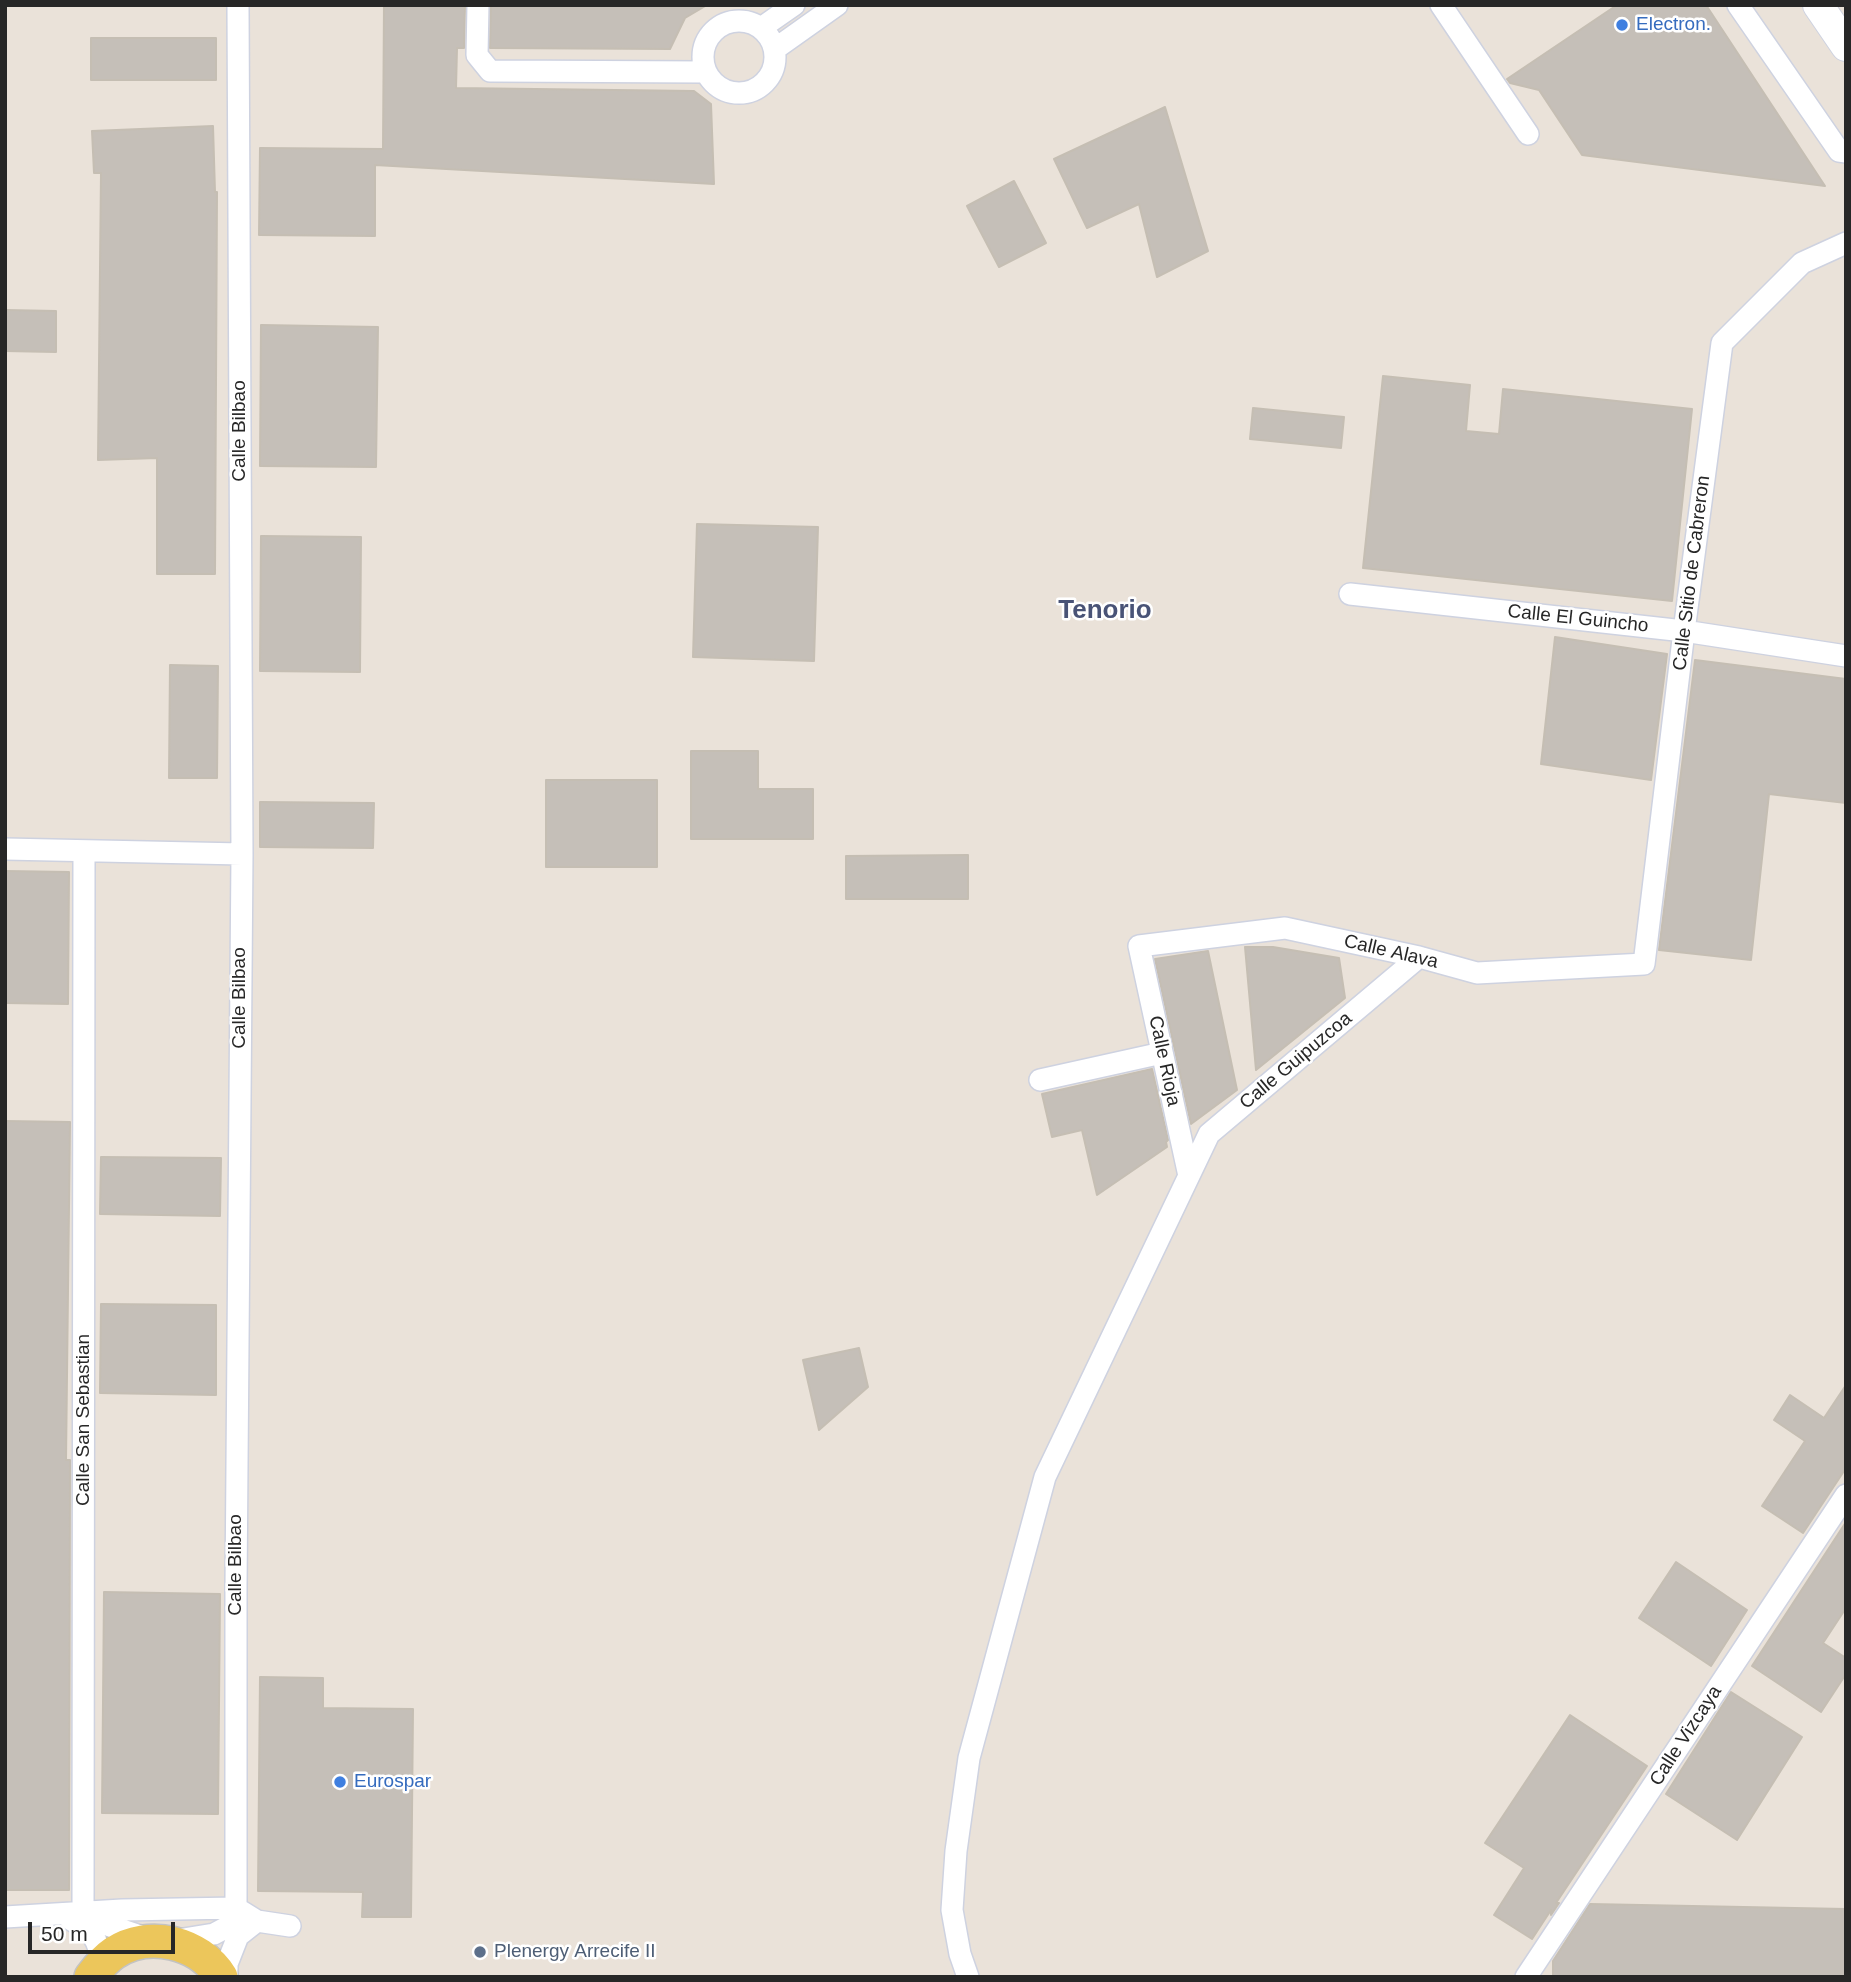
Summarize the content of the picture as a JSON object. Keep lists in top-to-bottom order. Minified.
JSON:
{"streets":{"street":["Calle Bilbao","Calle Sitio de Cabreron","Calle El Guincho","Calle Alava","Calle Rioja","Calle Guipuzcoa","Calle San Sebastian","Calle Vizcaya"]},"crossings":[["Calle Sitio de Cabreron","Calle El Guincho"],["Calle Sitio de Cabreron","Calle Alava"],["Calle Alava","Calle Rioja"],["Calle Alava","Calle Guipuzcoa"],["Calle Rioja","Calle Guipuzcoa"]],"districts":["Tenorio"],"places":["Electron.","Eurospar","Plenergy Arrecife II"],"scale_bar":"50 m"}
